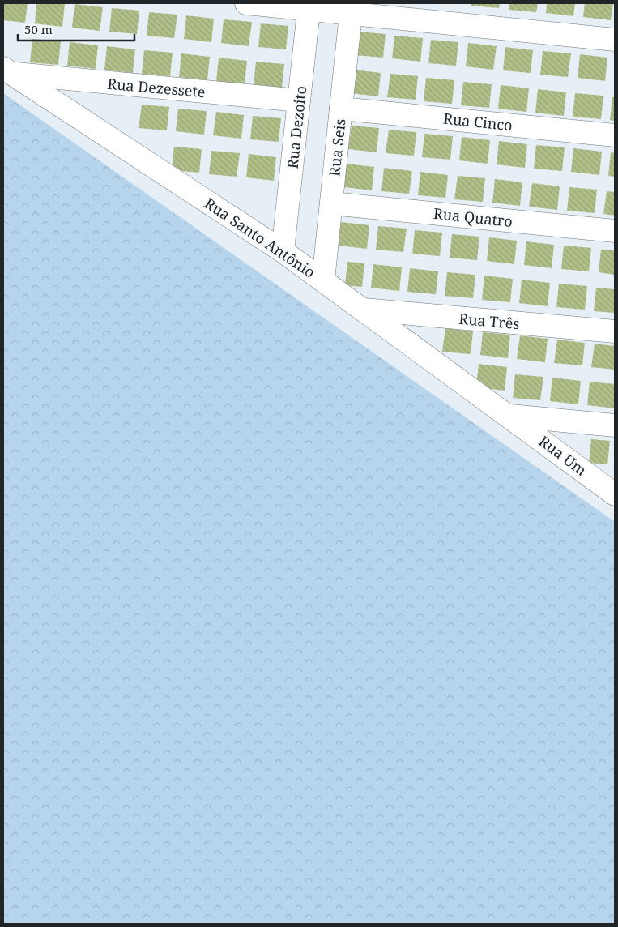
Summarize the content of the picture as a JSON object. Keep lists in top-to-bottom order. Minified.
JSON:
{"streets":{"street":["Rua Dezessete","Rua Cinco","Rua Dezoito","Rua Seis","Rua Quatro","Rua Santo Antônio","Rua Três","Rua Um"]},"crossings":[["Rua Dezessete","Rua Dezoito"],["Rua Dezessete","Rua Santo Antônio"],["Rua Cinco","Rua Seis"],["Rua Dezoito","Rua Santo Antônio"],["Rua Seis","Rua Quatro"],["Rua Seis","Rua Santo Antônio"],["Rua Santo Antônio","Rua Três"],["Rua Santo Antônio","Rua Um"]],"scale_bar":"50 m"}
